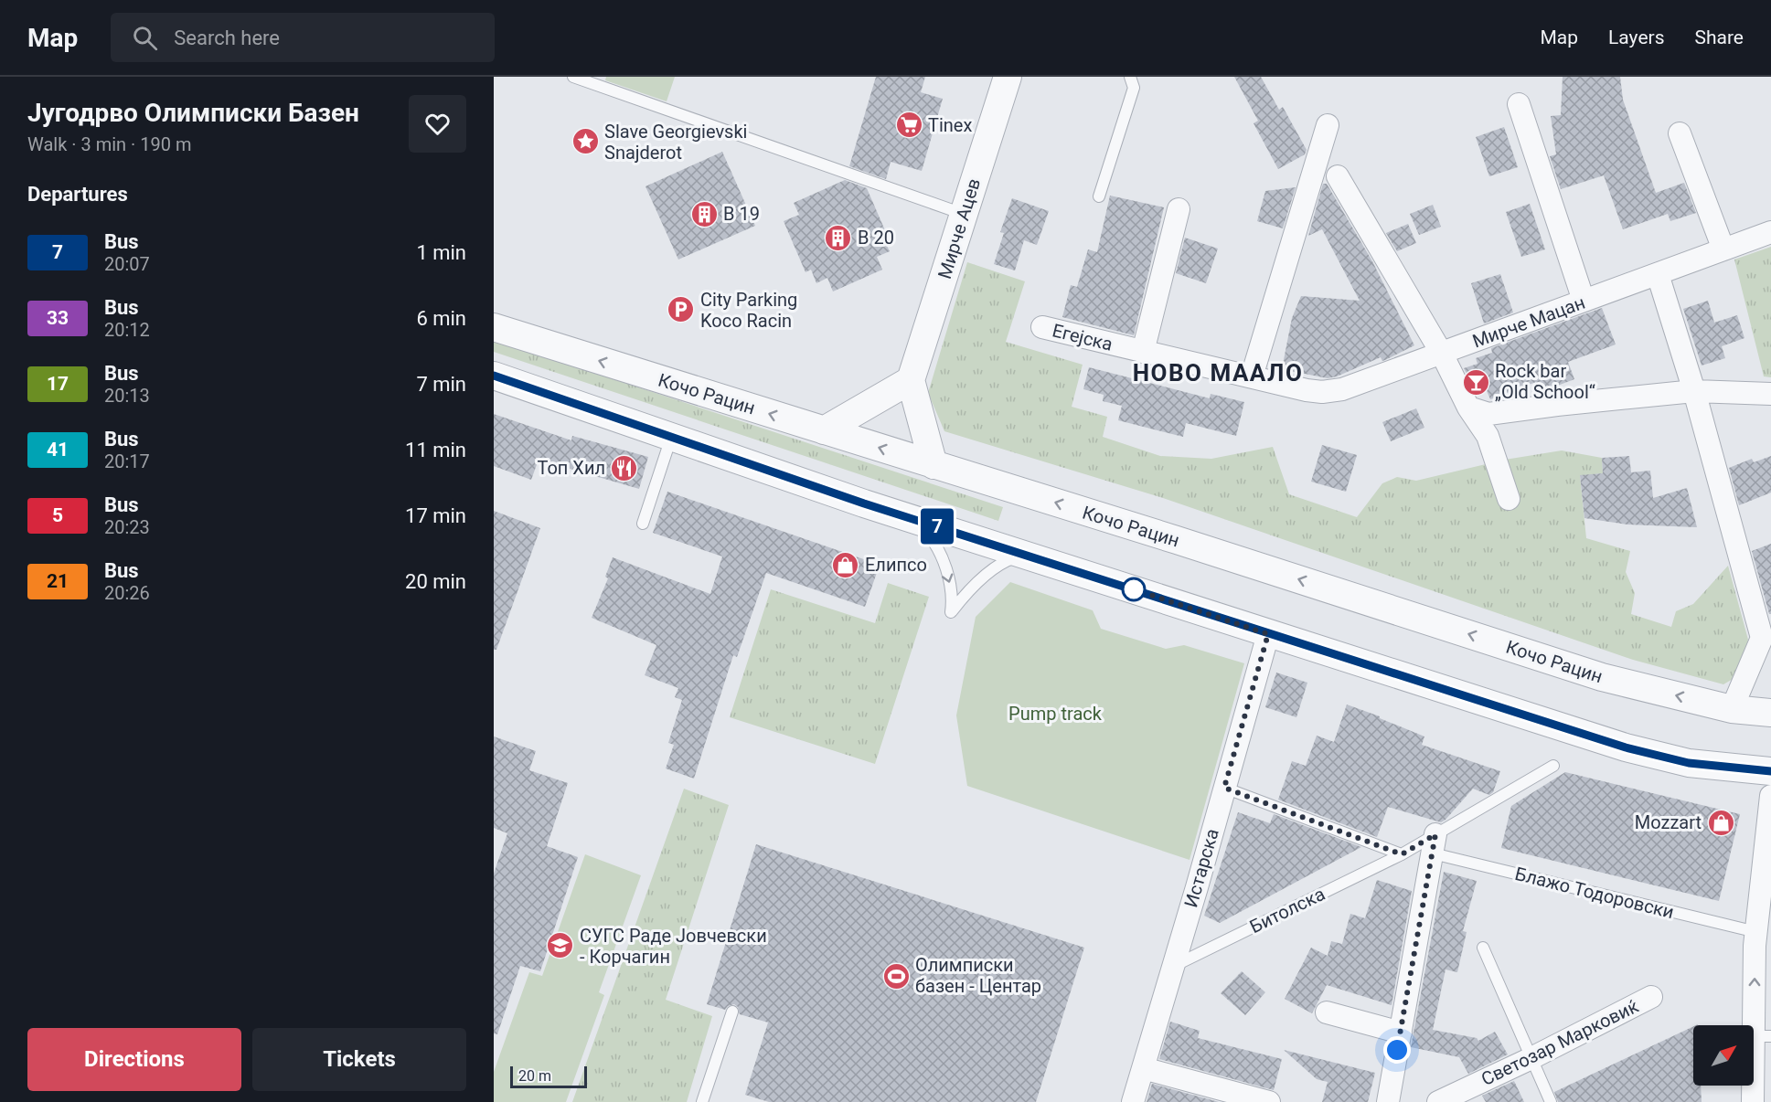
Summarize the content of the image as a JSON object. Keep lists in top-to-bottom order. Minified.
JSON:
{"streets":{"street":["Мирче Ацев","Мирче Мацан","Егејска","Кочо Рацин","Истарска","Светозар Марковиќ"],"lane":["Блажо Тодоровски","Битолска"]},"crossings":[["Мирче Мацан","Егејска"],["Истарска","Битолска"],["Блажо Тодоровски","Битолска"]],"districts":["НОВО МААЛО"],"parks":["Pump track"],"places":{"supermarket":["Tinex"],"place":["Slave Georgievski Snajderot"],"building":["B 19","B 20"],"parking":["City Parking Koco Racin"],"bar":["Rock bar „Old School“"],"restaurant":["Топ Хил"],"shop":["Елипсо","Mozzart"],"school or university":["СУГС Раде Јовчевски - Корчагин"],"sports":["Олимписки базен - Центар"]},"lines":["bus line 7"],"scale_bar":"20 m","north":"top right","page":{"header":"Map","search":"Search here","nav":["Map","Layers","Share"],"heading":[["Југодрво Олимписки Базен","Walk · 3 min · 190 m"],"Departures"],"on_map":"7","list":[{"mark":"7","name":"Bus","note":"20:07","value":"1 min"},{"mark":"33","name":"Bus","note":"20:12","value":"6 min"},{"mark":"17","name":"Bus","note":"20:13","value":"7 min"},{"mark":"41","name":"Bus","note":"20:17","value":"11 min"},{"mark":"5","name":"Bus","note":"20:23","value":"17 min"},{"mark":"21","name":"Bus","note":"20:26","value":"20 min"}],"buttons":["Directions","Tickets"],"scale":"20 m"}}
